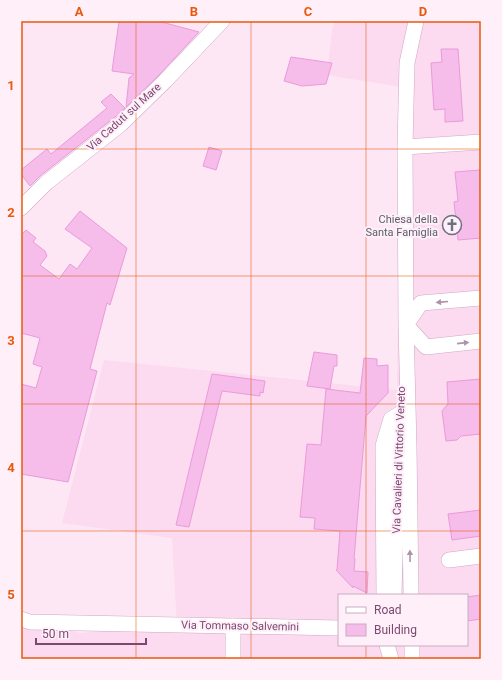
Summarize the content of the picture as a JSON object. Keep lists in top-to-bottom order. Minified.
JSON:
{"streets":{"street":["Via Caduti sul Mare","Via Cavalieri di Vittorio Veneto","Via Tommaso Salvemini"]},"places":{"church":["Chiesa della Santa Famiglia"]},"legend":["Road","Building"],"scale_bar":"50 m","grid":{"columns":["A","B","C","D"],"rows":["1","2","3","4","5"]}}
